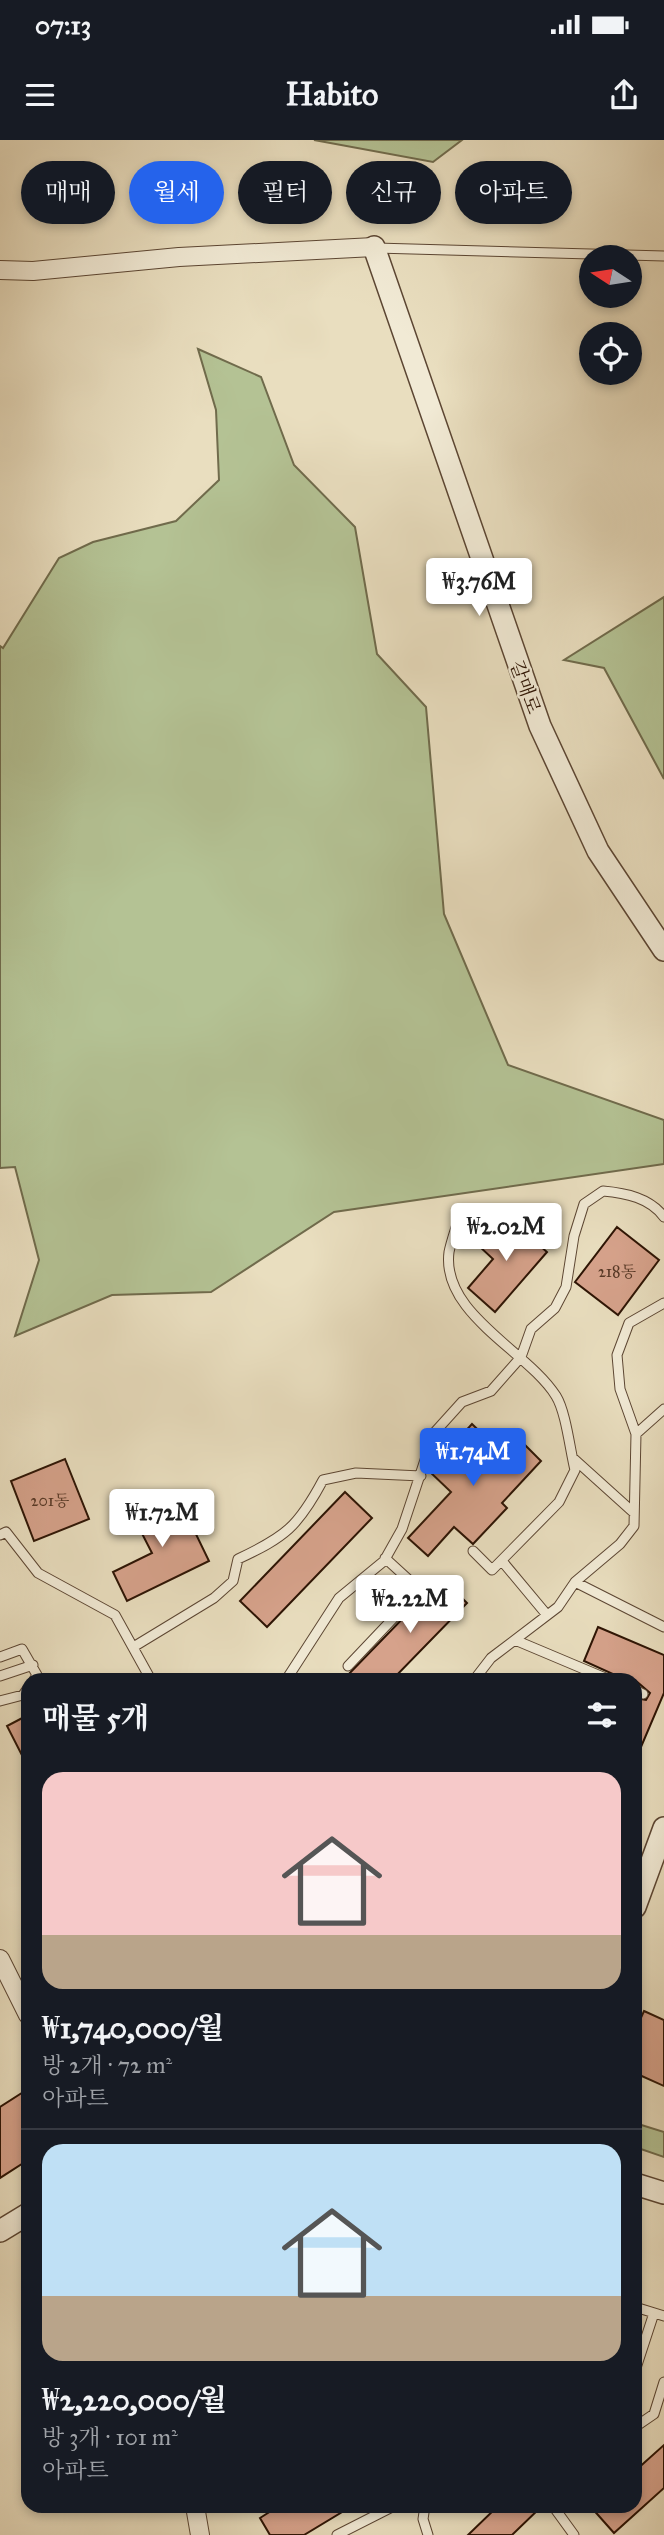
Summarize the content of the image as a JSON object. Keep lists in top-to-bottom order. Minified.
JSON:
{"streets":{"street":["갈매로"]},"house_numbers":["218동","201동"],"north":"left","page":{"status":"07:13","header":"Habito","chip":["매매","월세","필터","신규","아파트"],"price":["₩3.76M","₩2.02M","₩1.74M","₩1.72M","₩2.22M"],"heading":"매물 5개","list":[{"name":"₩1,740,000/월","note":"방 2개 · 72 m² · 아파트"},{"name":"₩2,220,000/월","note":"방 3개 · 101 m² · 아파트"}]}}
